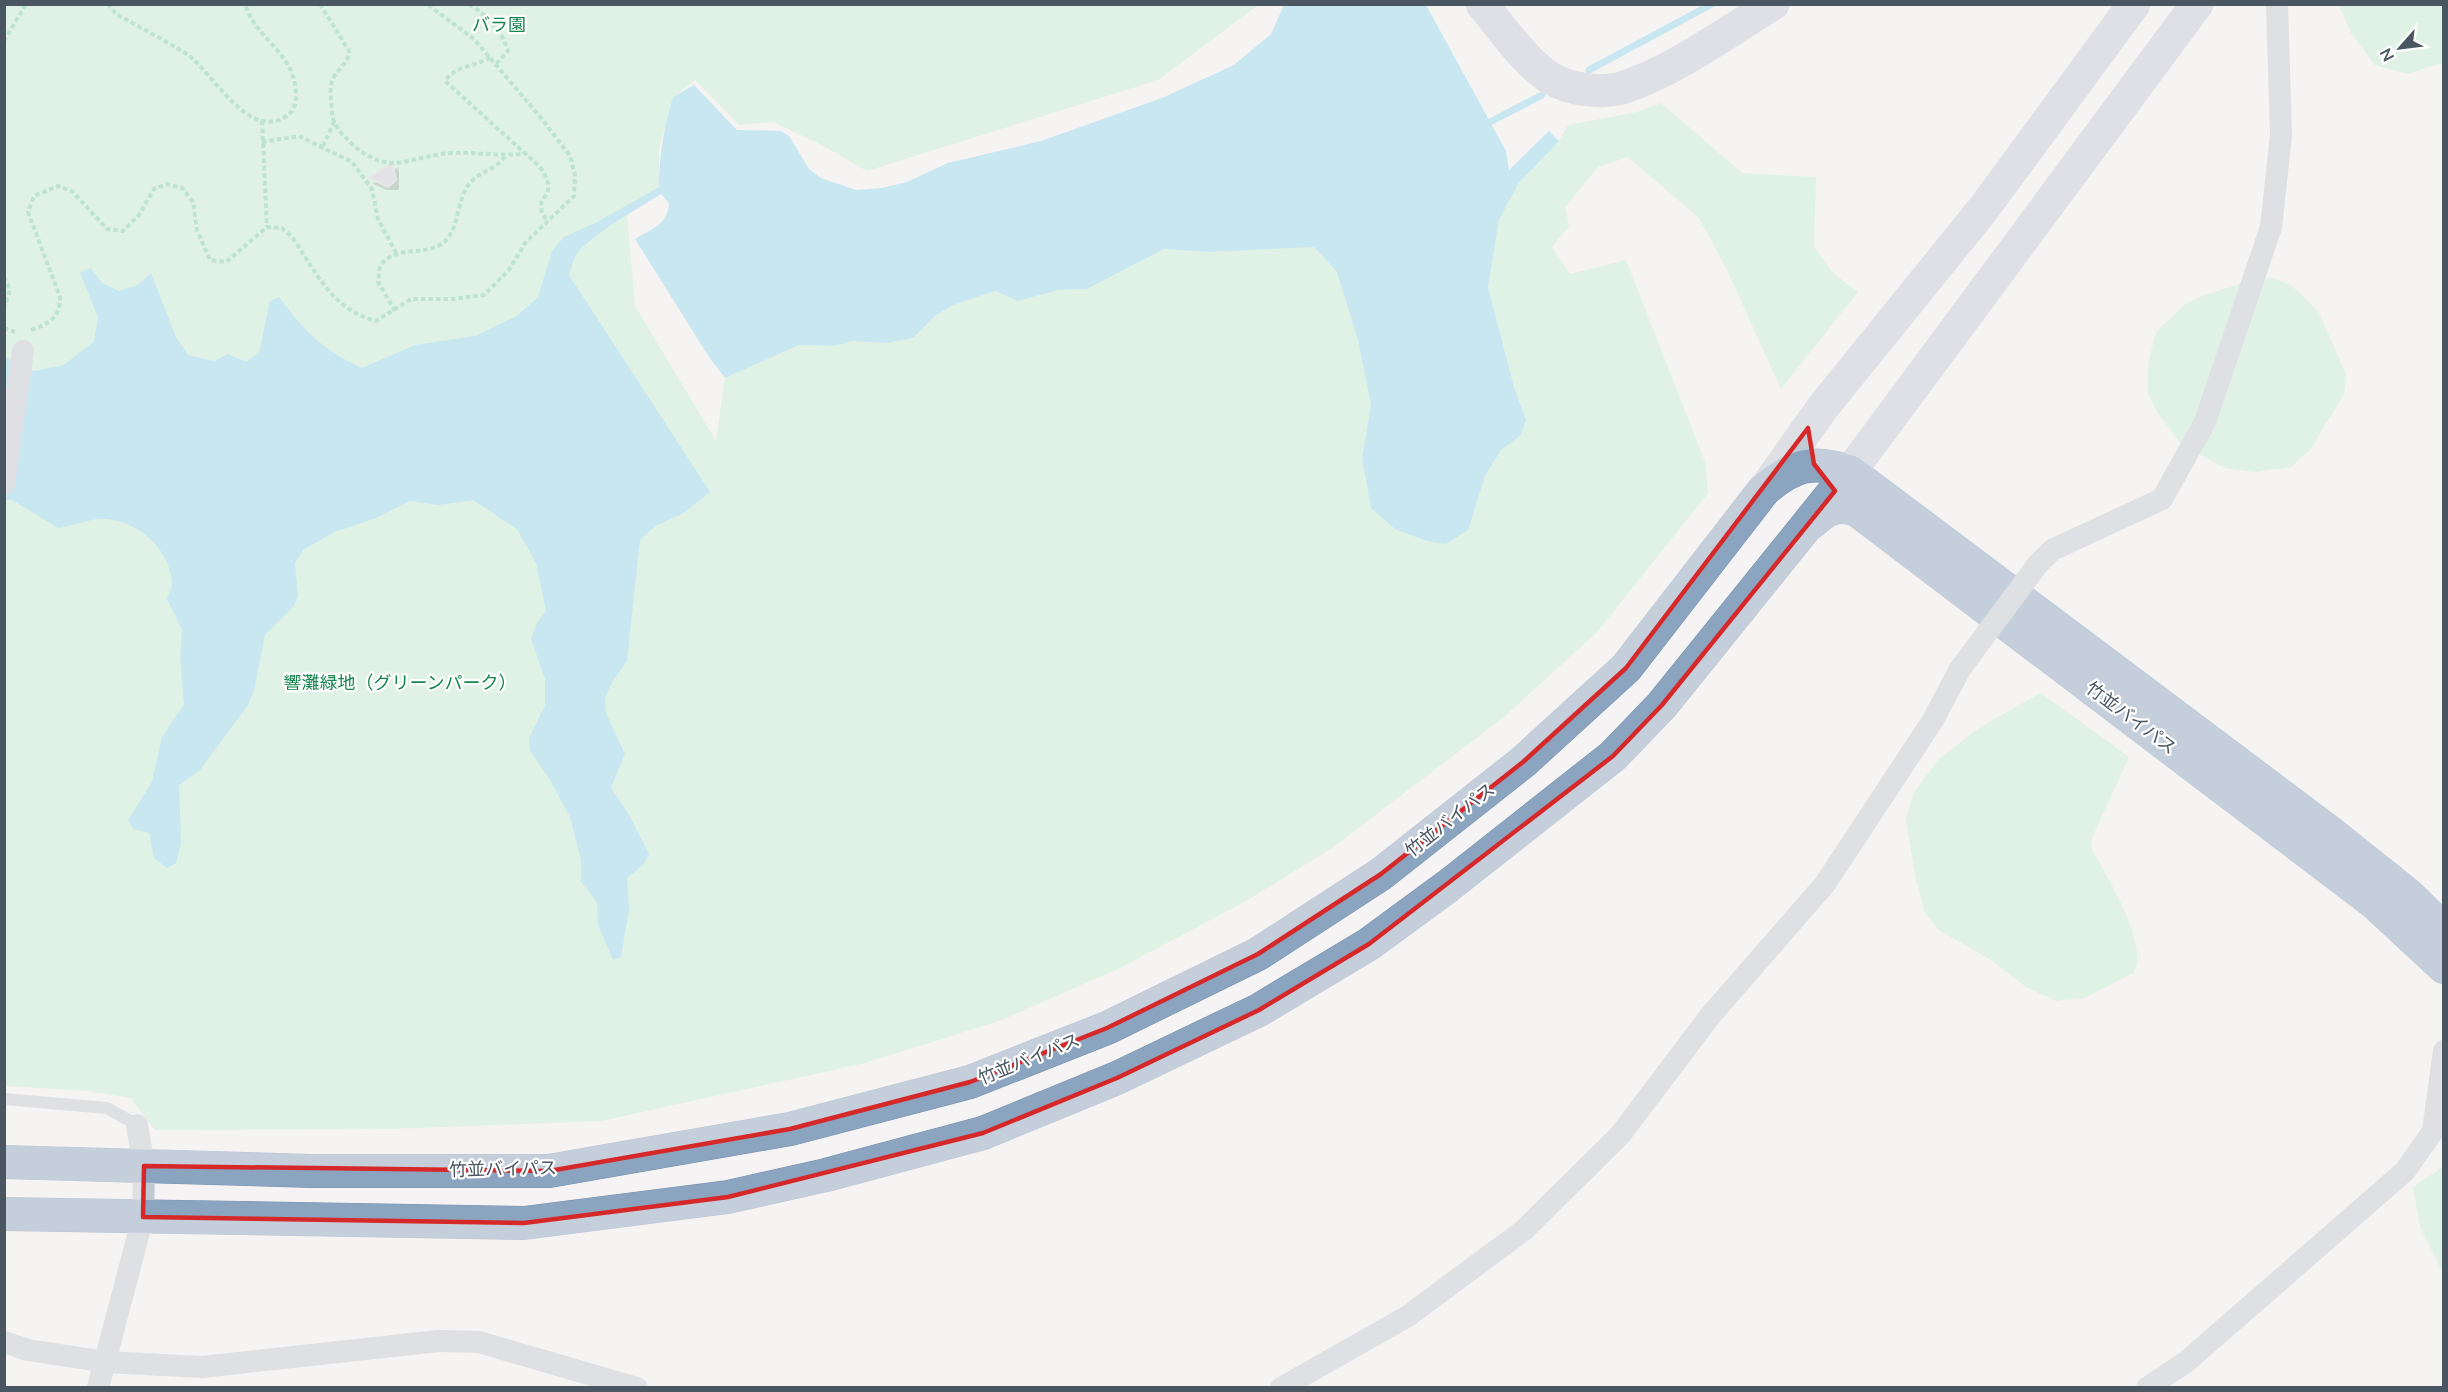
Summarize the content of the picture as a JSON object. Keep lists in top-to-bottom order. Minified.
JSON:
{"streets":{"highway":["竹並バイパス"]},"parks":["バラ園","響灘緑地（グリーンパーク）"],"north":"bottom left"}
